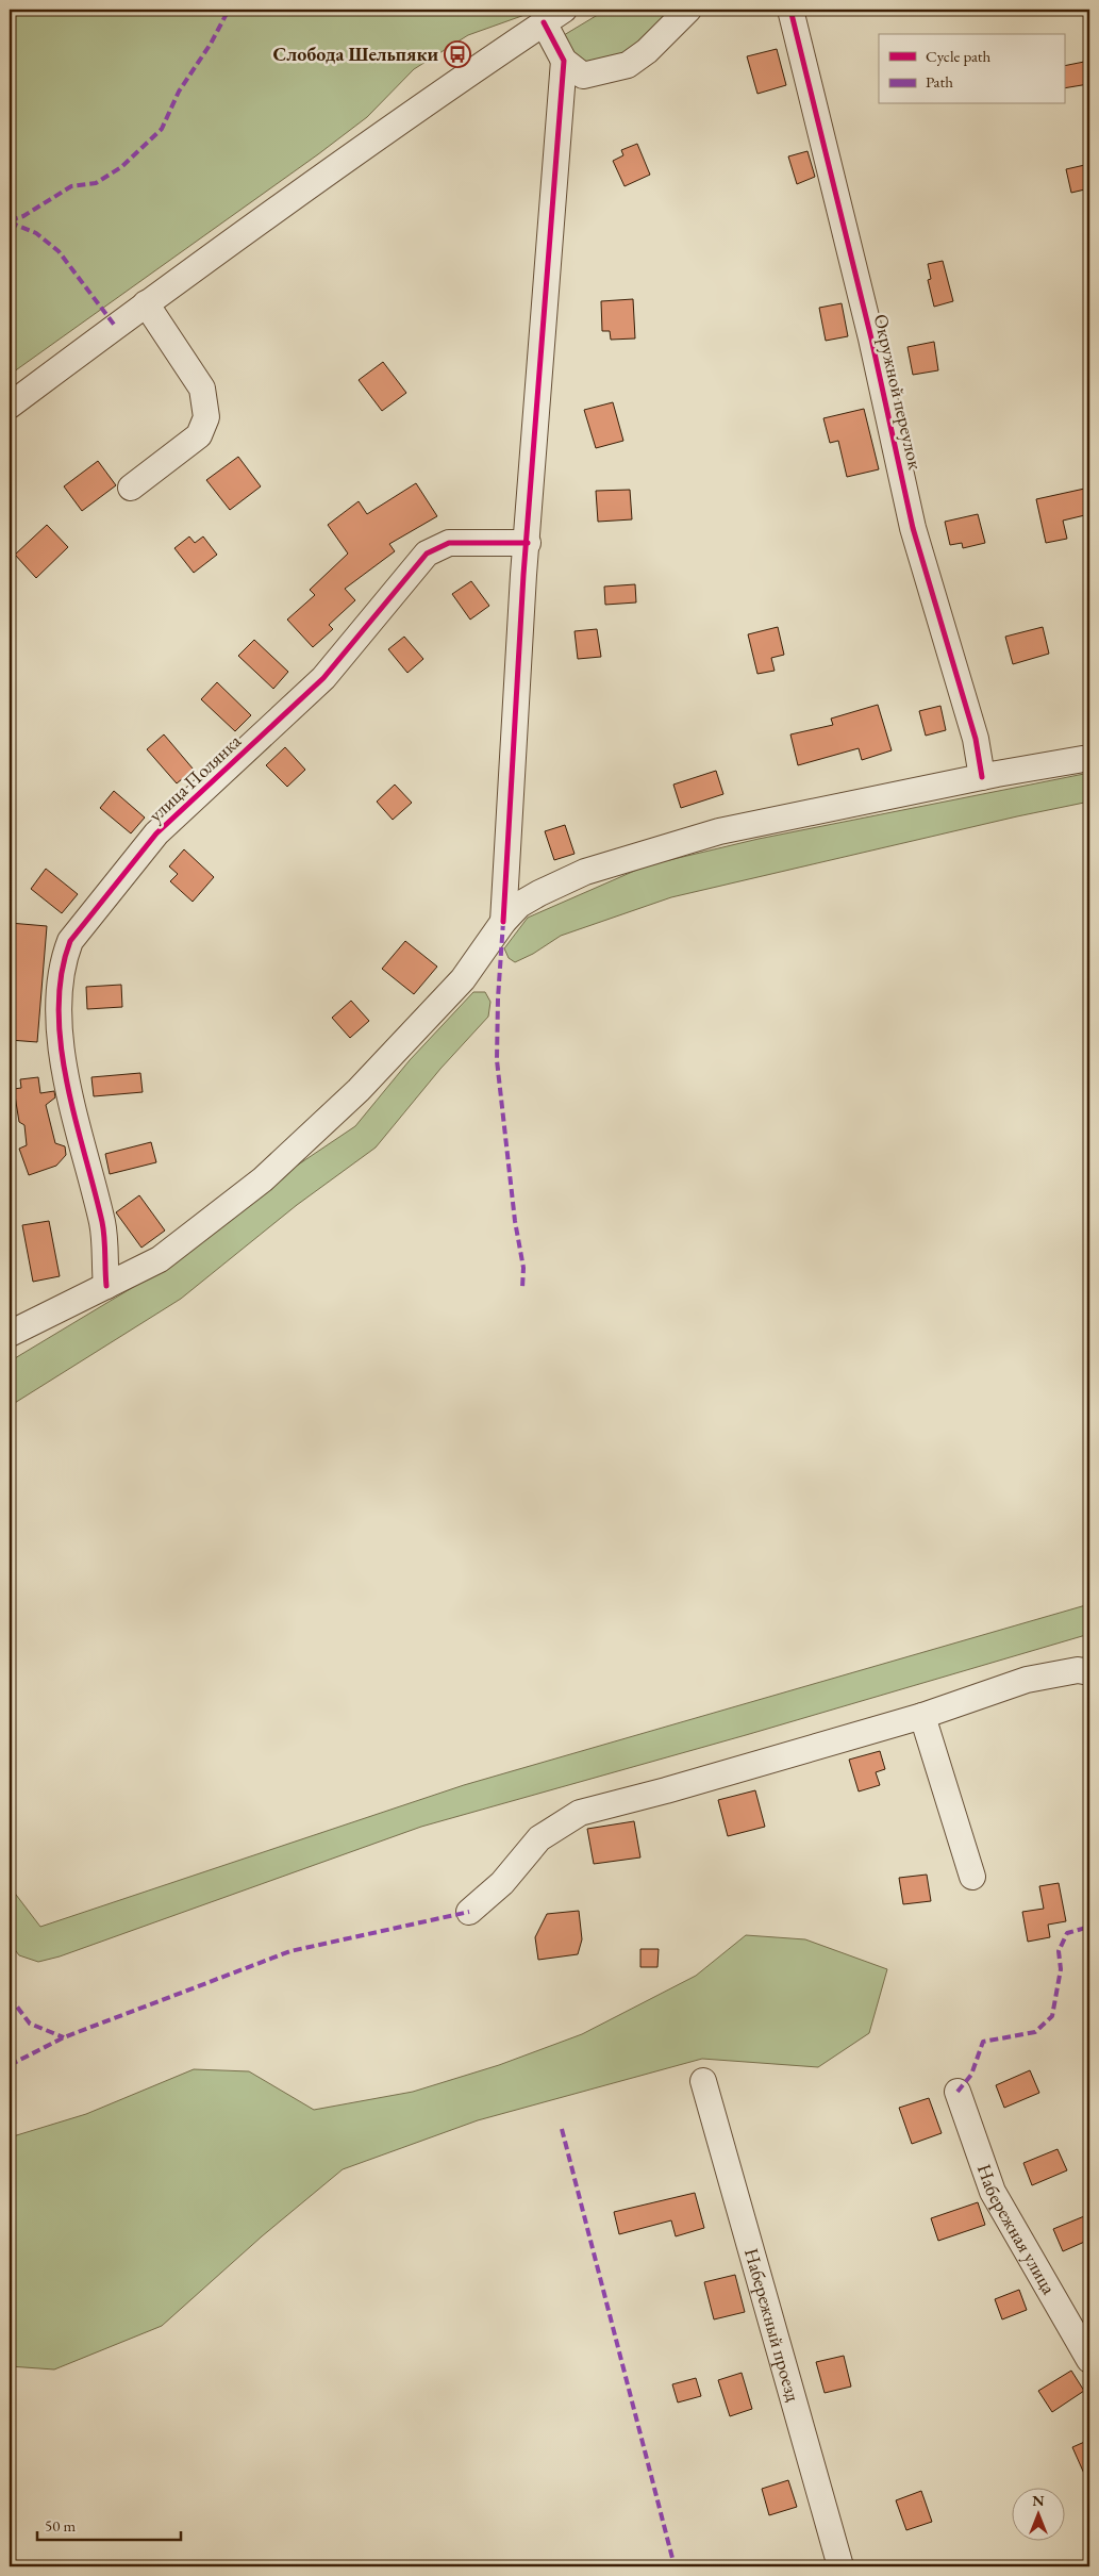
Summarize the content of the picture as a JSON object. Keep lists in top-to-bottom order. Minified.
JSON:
{"streets":{"street":["Окружной переулок","улица Полянка","Набережная улица","Набережный проезд"]},"places":{"bus stop":["Слобода Шельпяки"]},"legend":["Cycle path","Path"],"scale_bar":"50 m","north":"top"}
